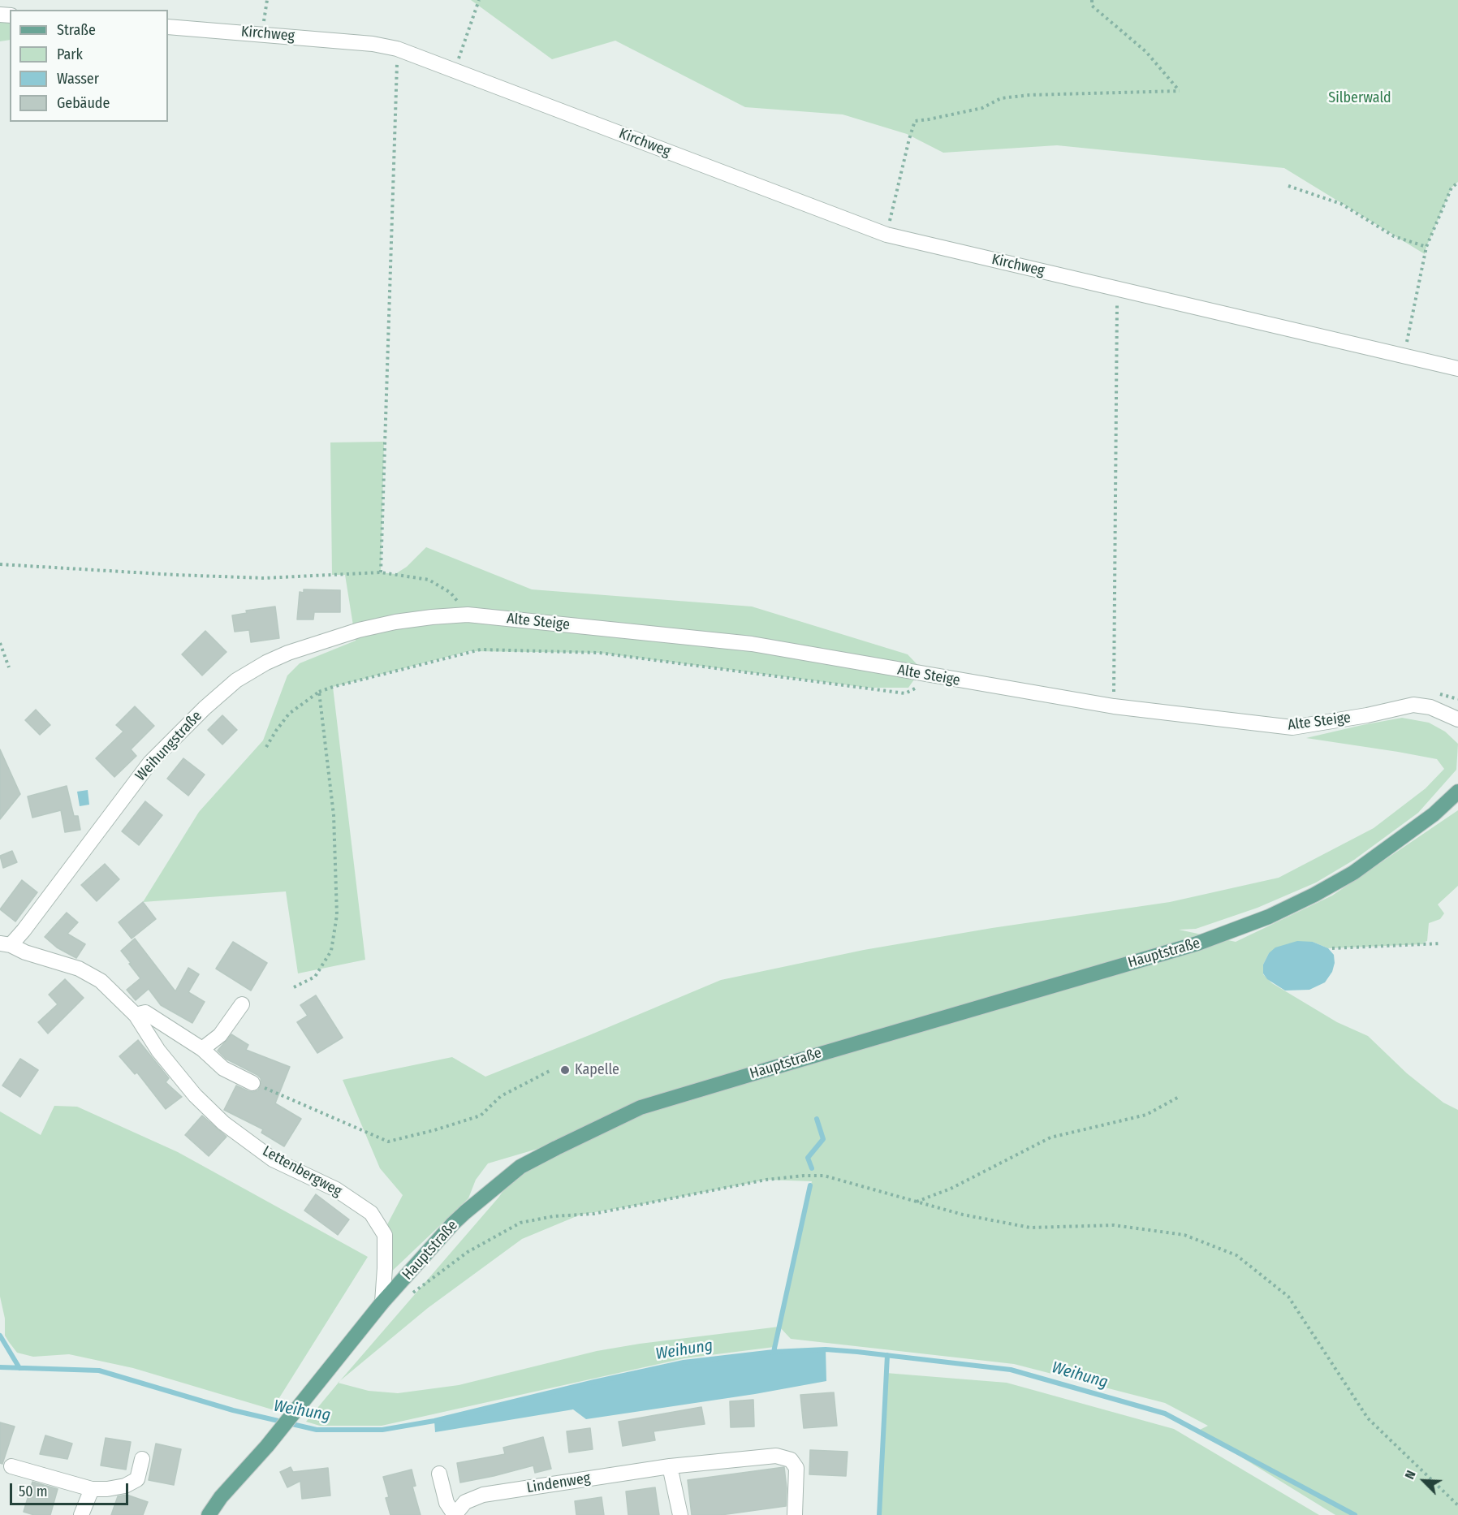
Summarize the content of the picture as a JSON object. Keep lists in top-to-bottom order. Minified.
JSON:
{"streets":{"main road":["Hauptstraße"],"street":["Kirchweg","Alte Steige","Weihungstraße","Lettenbergweg","Lindenweg"]},"crossings":[["Alte Steige","Weihungstraße"],["Weihungstraße","Lettenbergweg"],["Hauptstraße","Lettenbergweg"]],"water":["Weihung"],"parks":["Silberwald"],"places":["Kapelle"],"legend":["Straße","Park","Wasser","Gebäude"],"scale_bar":"50 m","north":"top left"}
